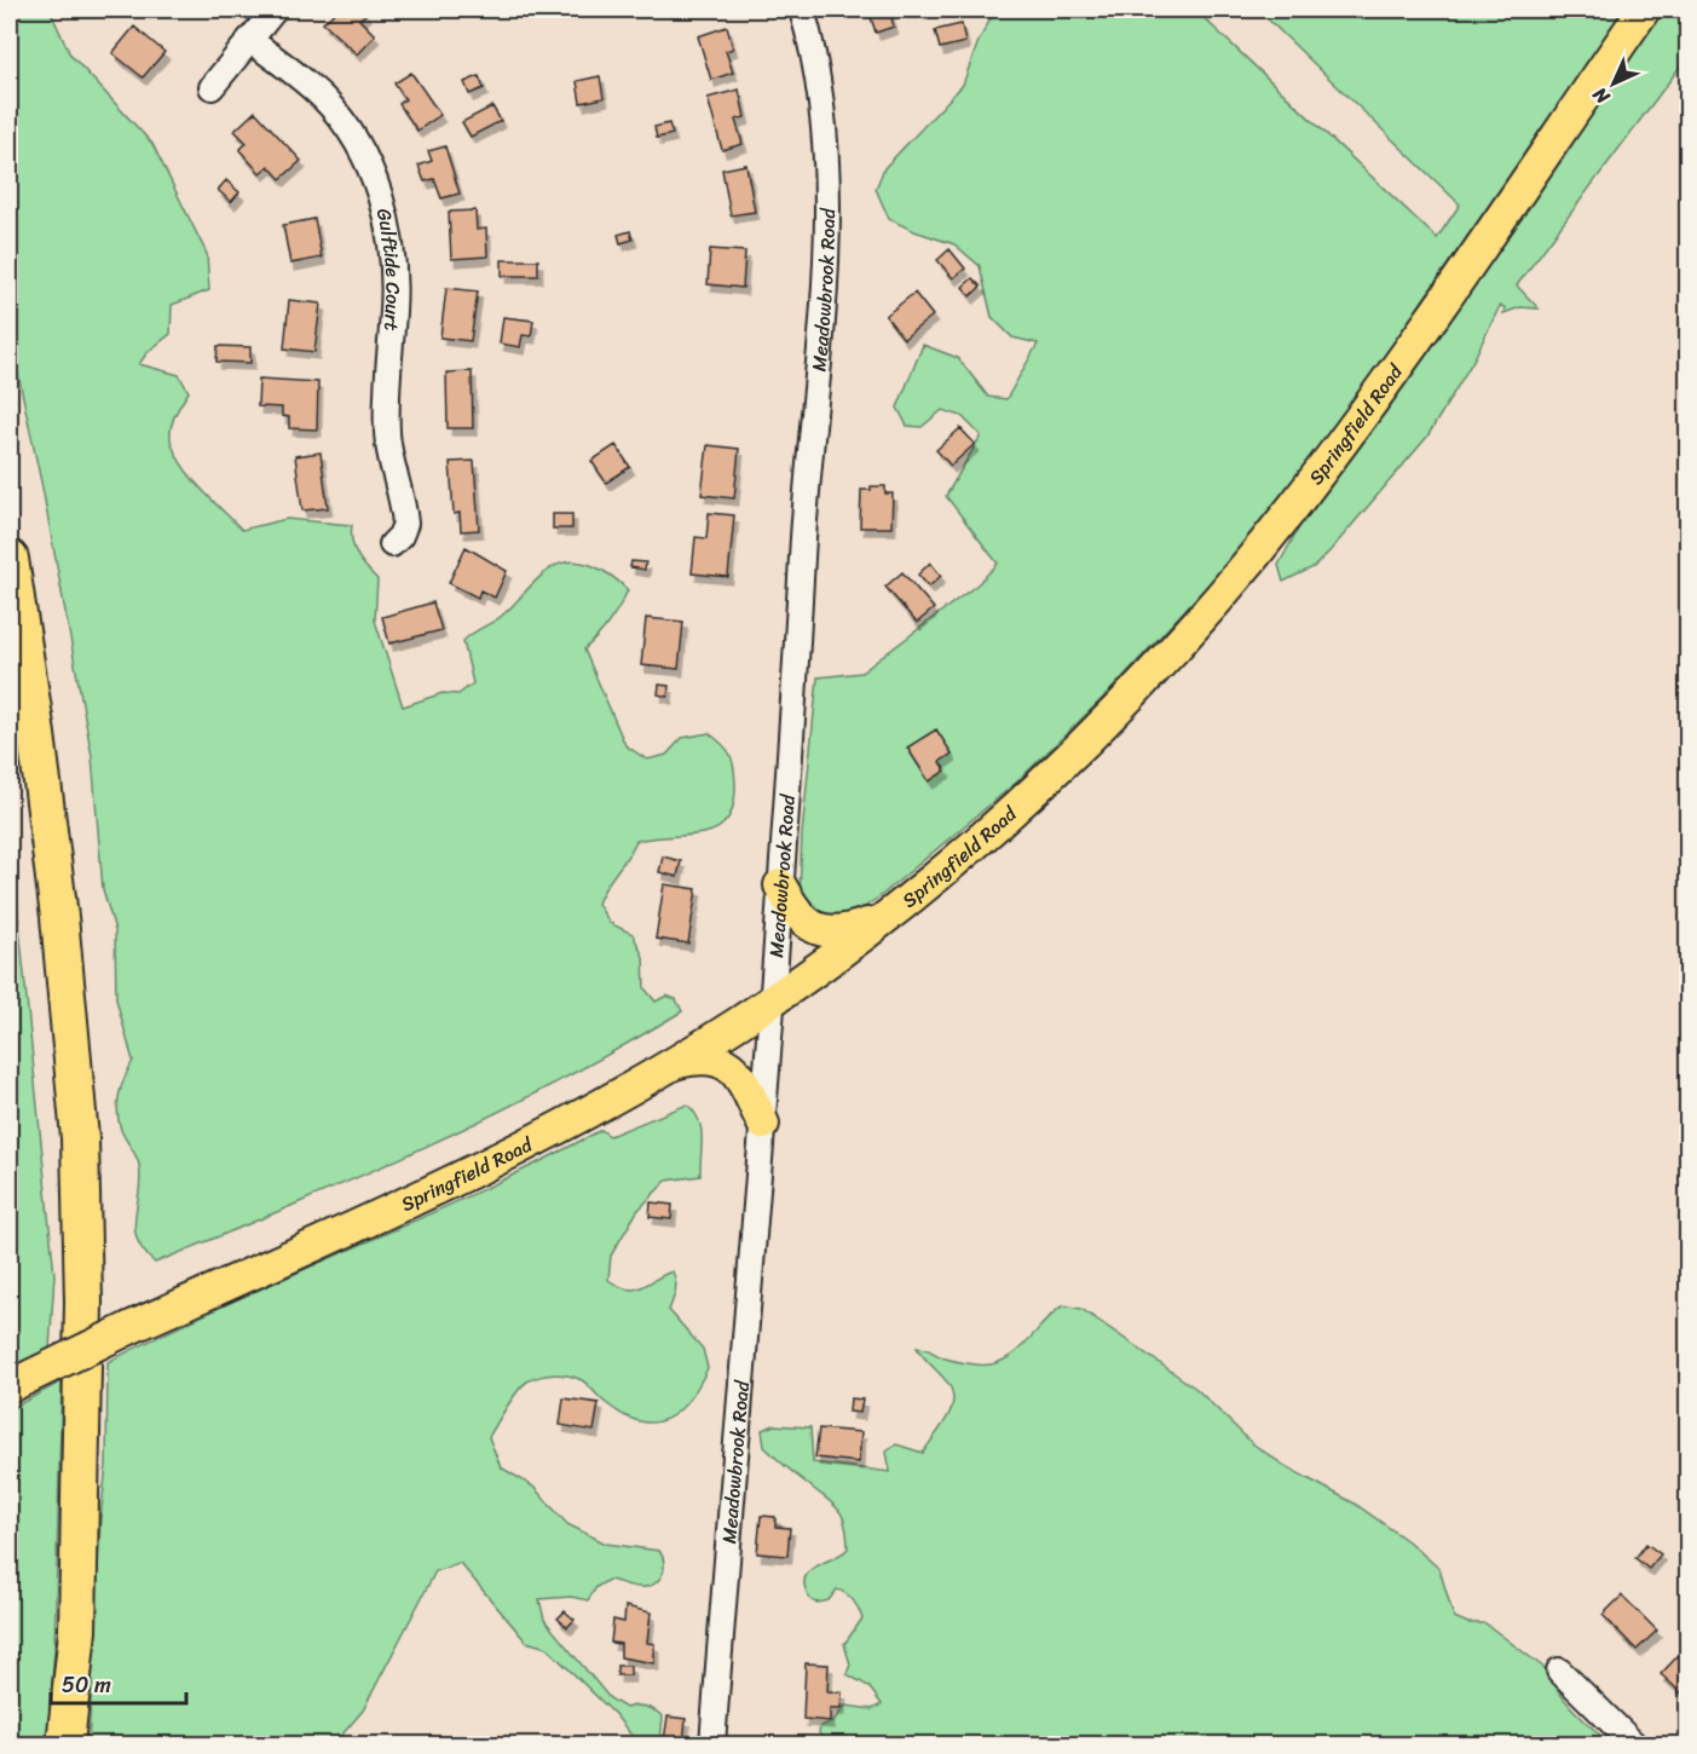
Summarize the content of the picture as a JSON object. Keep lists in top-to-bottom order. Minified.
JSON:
{"streets":{"main road":["Springfield Road"],"street":["Gulftide Court","Meadowbrook Road"]},"crossings":[["Meadowbrook Road","Springfield Road"]],"scale_bar":"50 m","north":"bottom left"}
